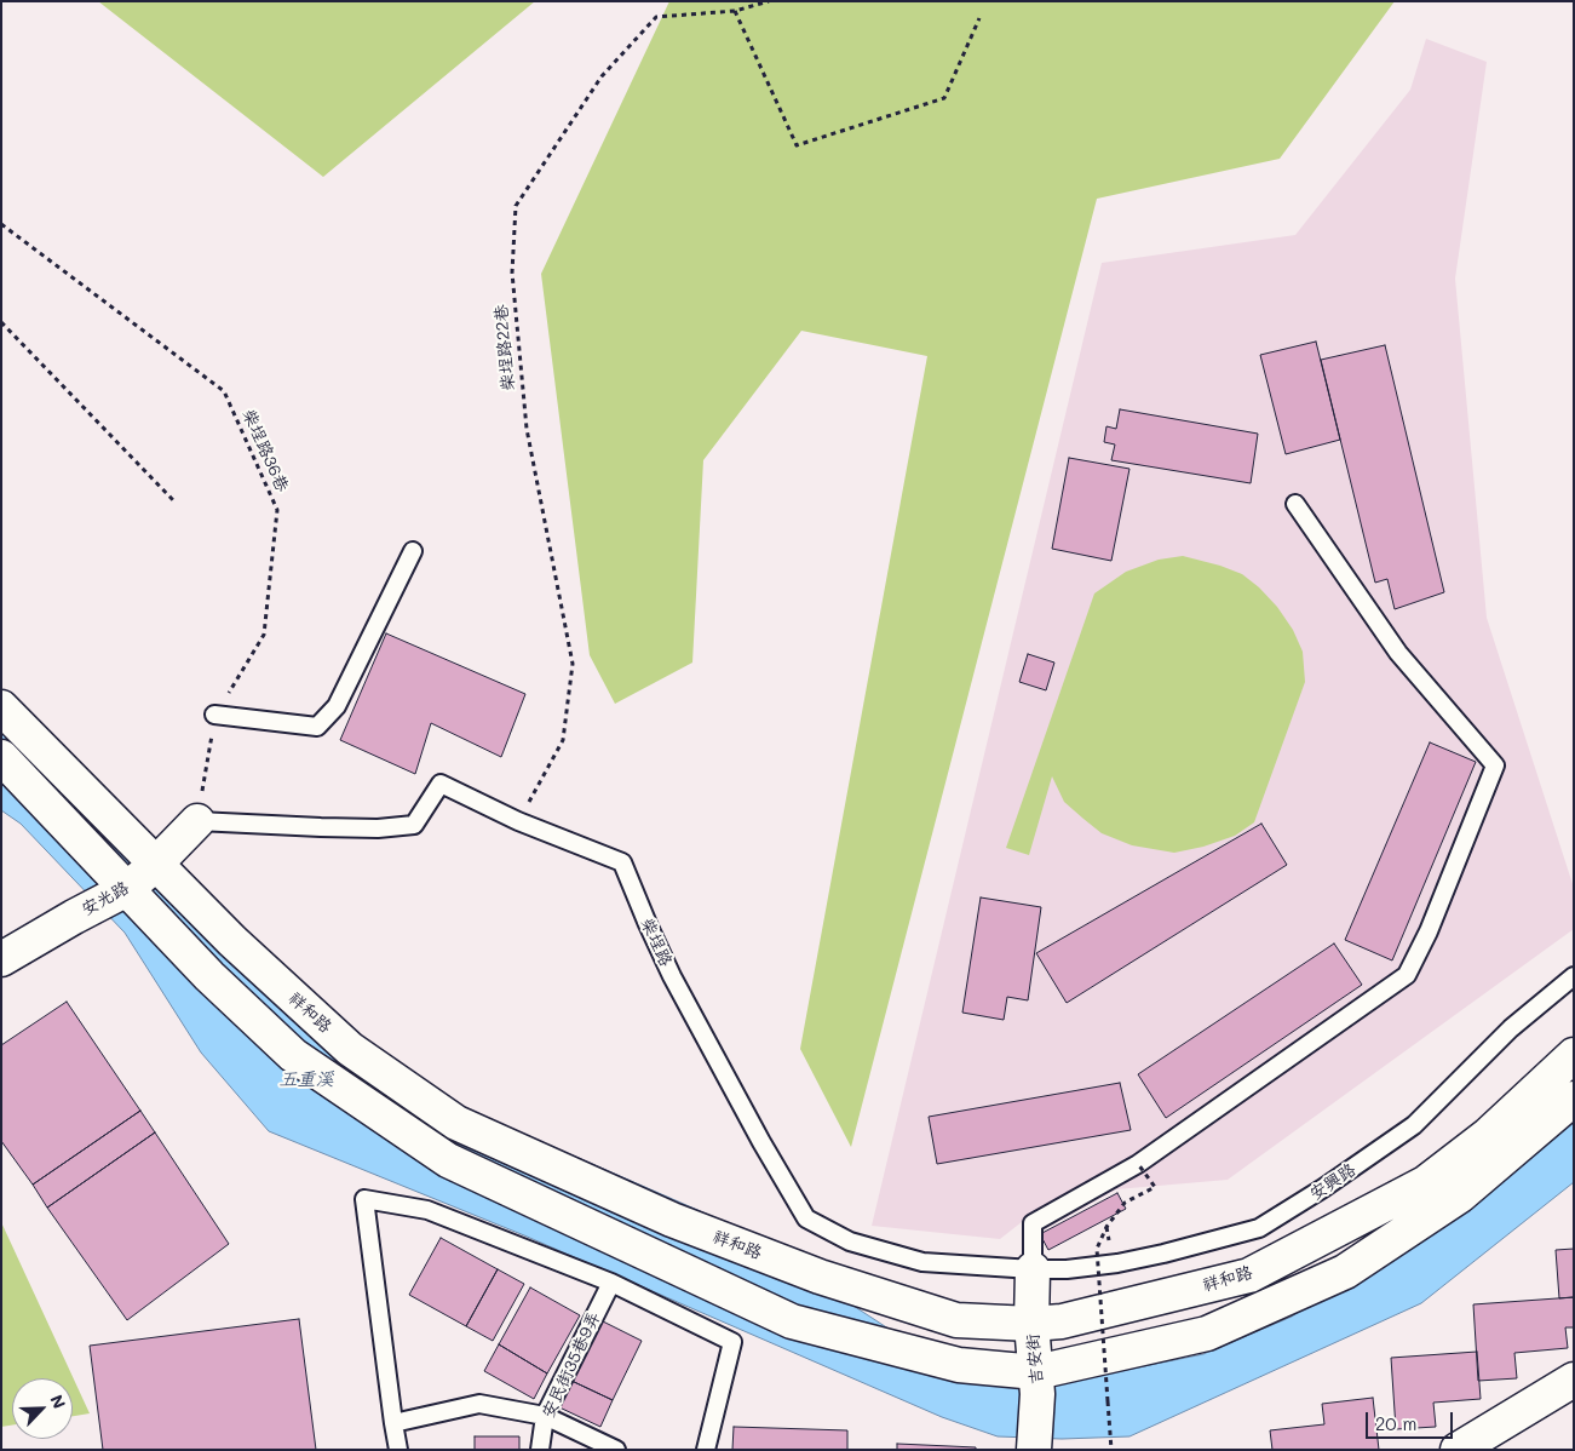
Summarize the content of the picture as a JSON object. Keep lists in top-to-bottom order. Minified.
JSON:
{"streets":{"main road":["安光路","祥和路","吉安街"],"lane":["柴埕路","安興路","安民街35巷9弄"],"path":["柴埕路22巷","柴埕路36巷"]},"crossings":[["柴埕路22巷","柴埕路"],["柴埕路36巷","安光路"],["柴埕路36巷","柴埕路"],["安光路","柴埕路"],["安光路","祥和路"],["柴埕路","安興路"],["柴埕路","吉安街"],["祥和路","吉安街"],["安興路","吉安街"]],"water":["五重溪"],"scale_bar":"20 m","north":"top right"}
